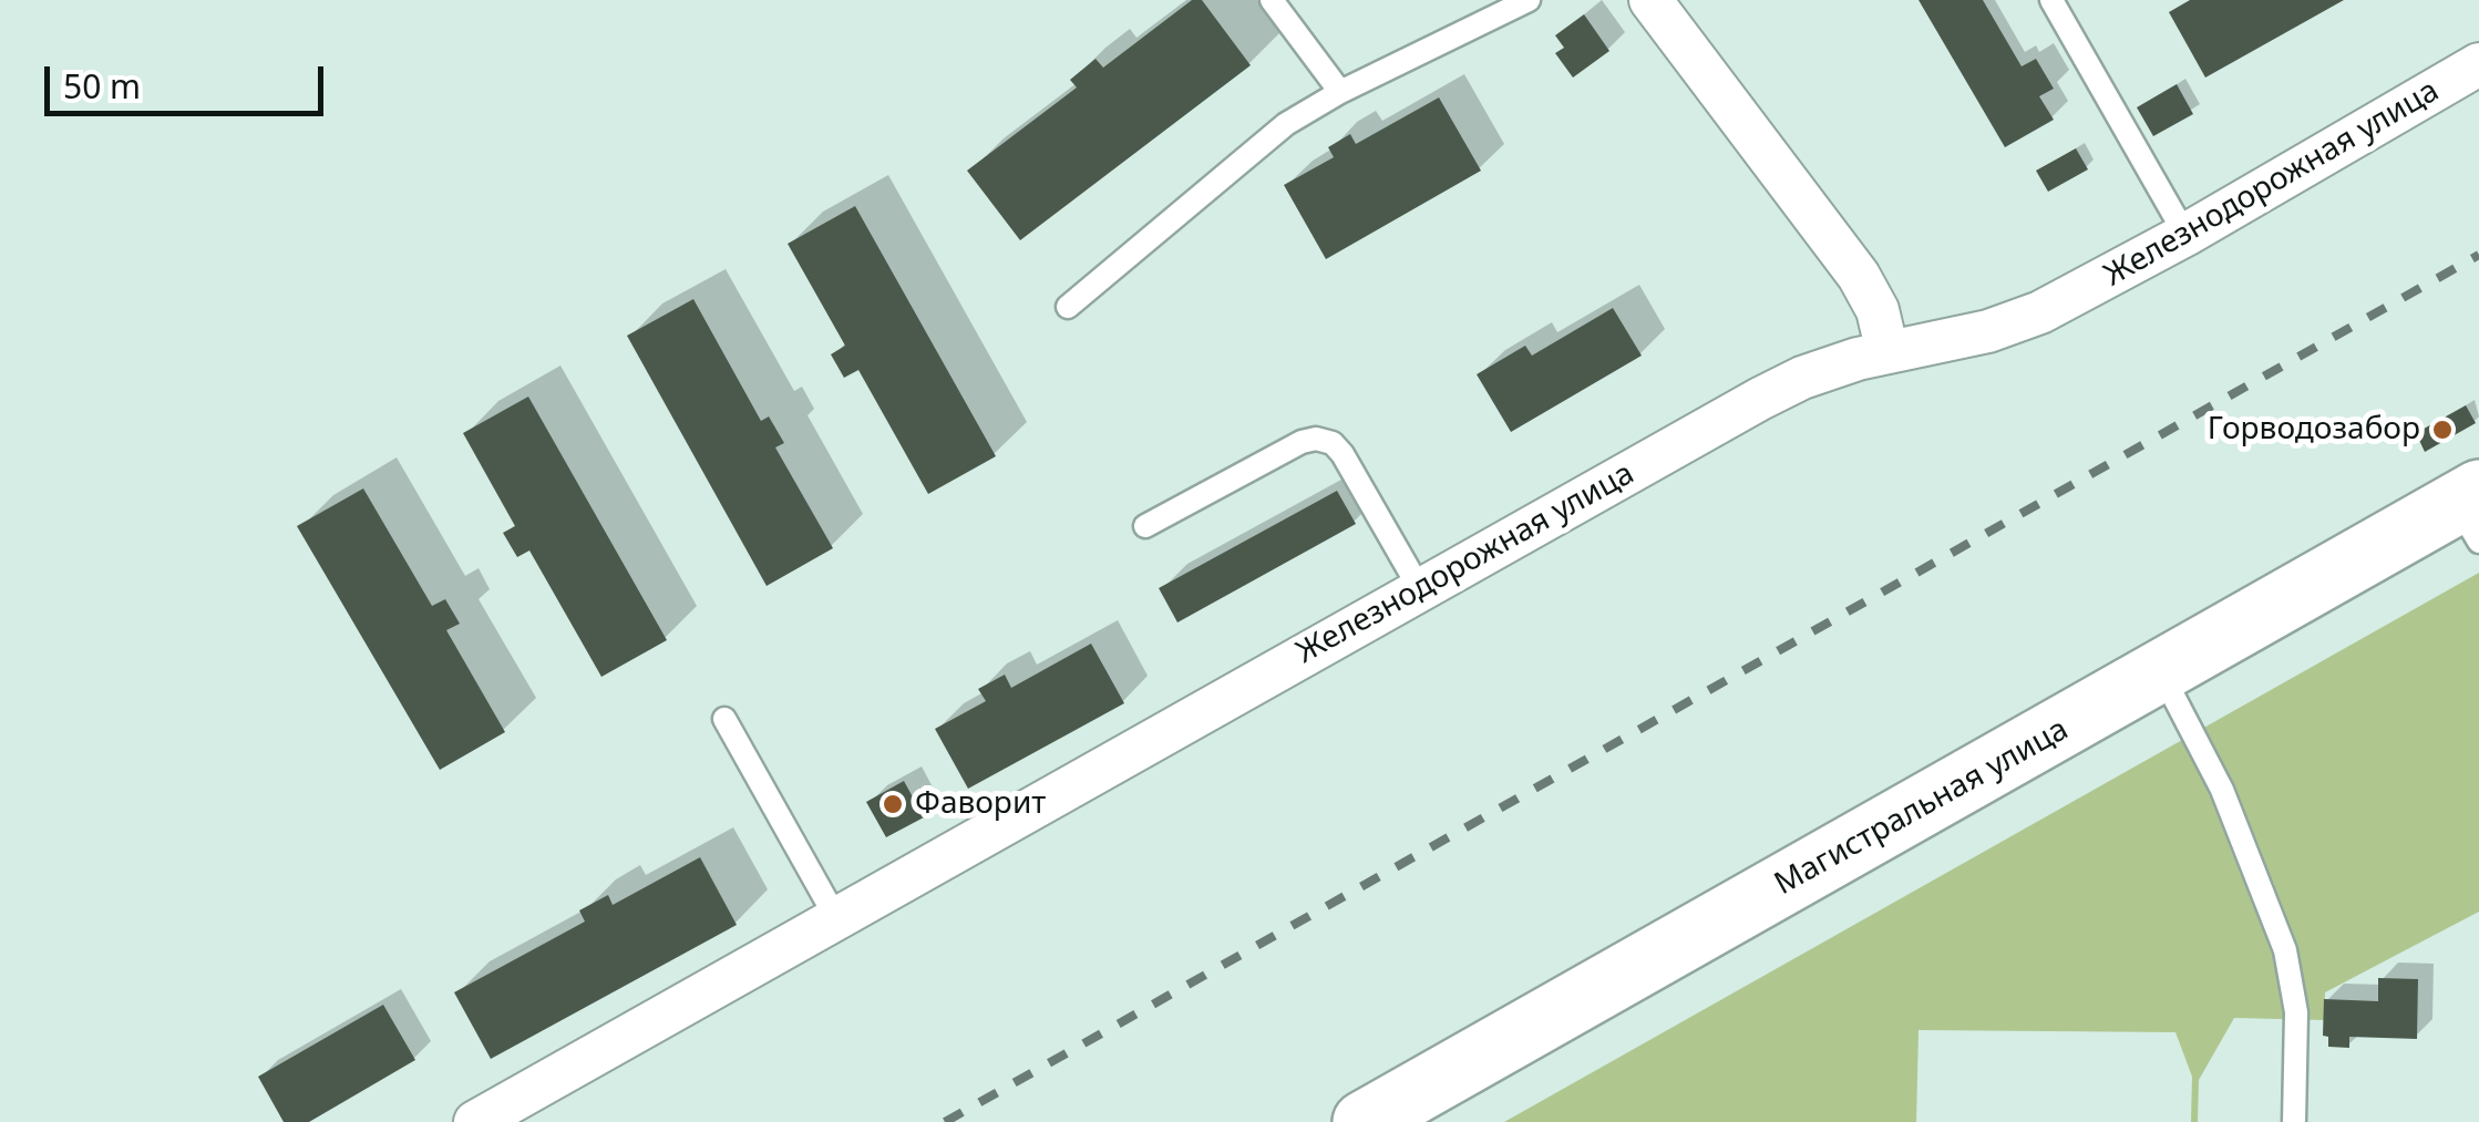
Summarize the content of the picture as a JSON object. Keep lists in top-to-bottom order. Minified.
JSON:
{"streets":{"main road":["Магистральная улица"],"street":["Железнодорожная улица"]},"places":["Горводозабор","Фаворит"],"scale_bar":"50 m"}
